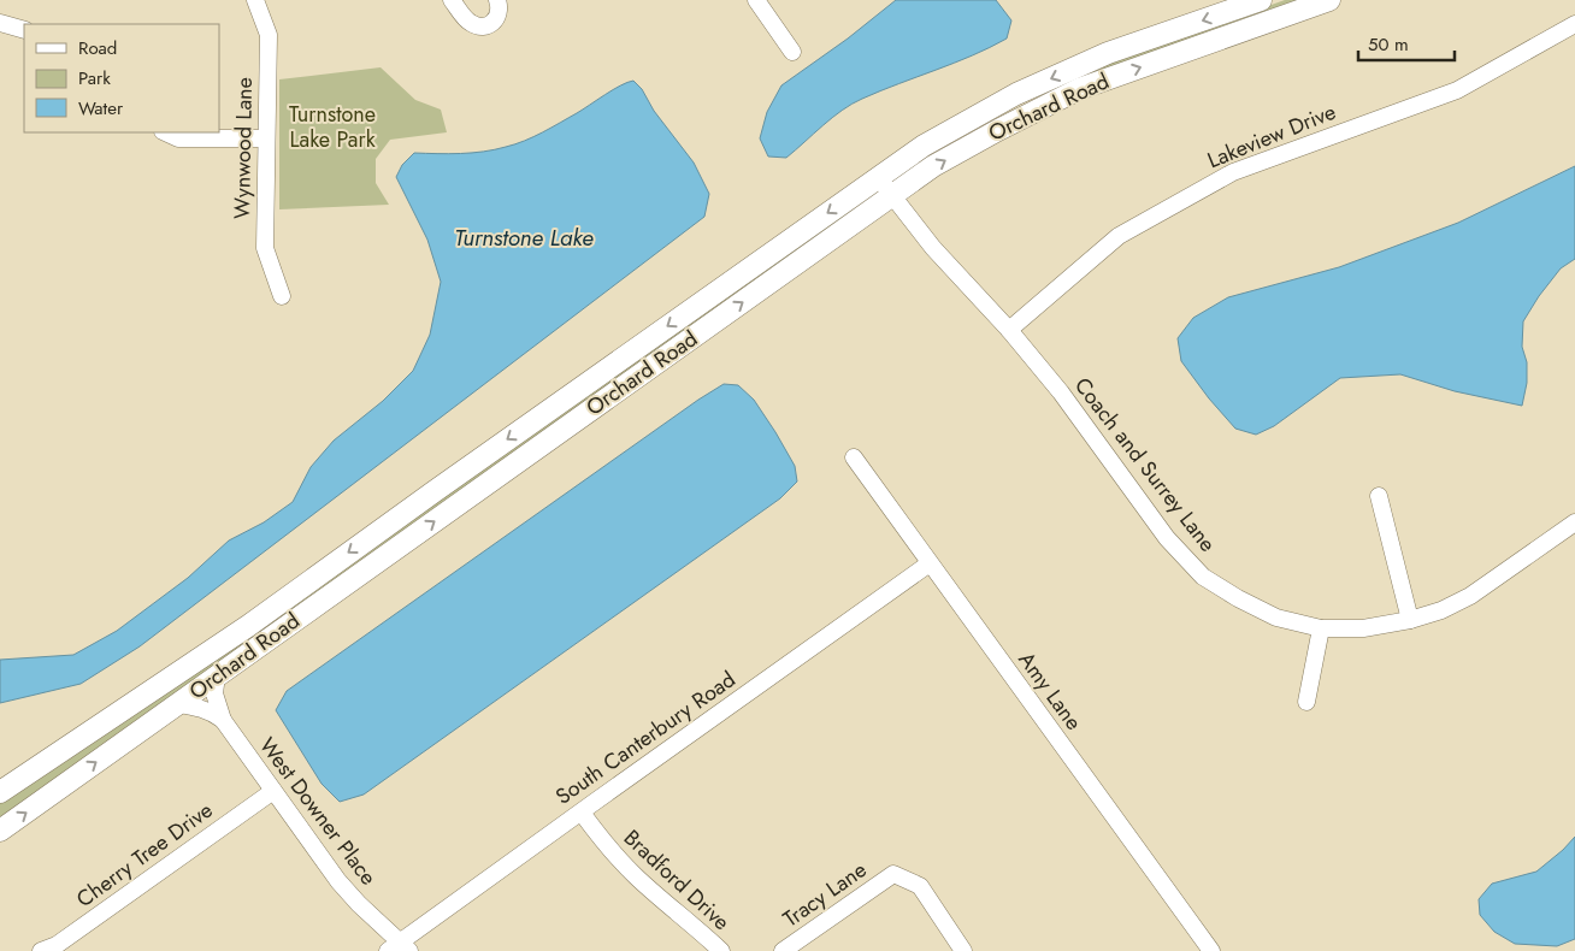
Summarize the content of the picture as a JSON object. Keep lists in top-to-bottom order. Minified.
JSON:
{"streets":{"main road":["Orchard Road"],"street":["Lakeview Drive","Wynwood Lane","Coach and Surrey Lane","Amy Lane","South Canterbury Road","West Downer Place","Cherry Tree Drive","Bradford Drive","Tracy Lane"]},"crossings":[["Orchard Road","Coach and Surrey Lane"],["Orchard Road","West Downer Place"],["Lakeview Drive","Coach and Surrey Lane"],["Amy Lane","South Canterbury Road"],["South Canterbury Road","West Downer Place"],["South Canterbury Road","Bradford Drive"],["West Downer Place","Cherry Tree Drive"]],"water":["Turnstone Lake"],"parks":["Turnstone Lake Park"],"legend":["Road","Park","Water"],"scale_bar":"50 m"}
